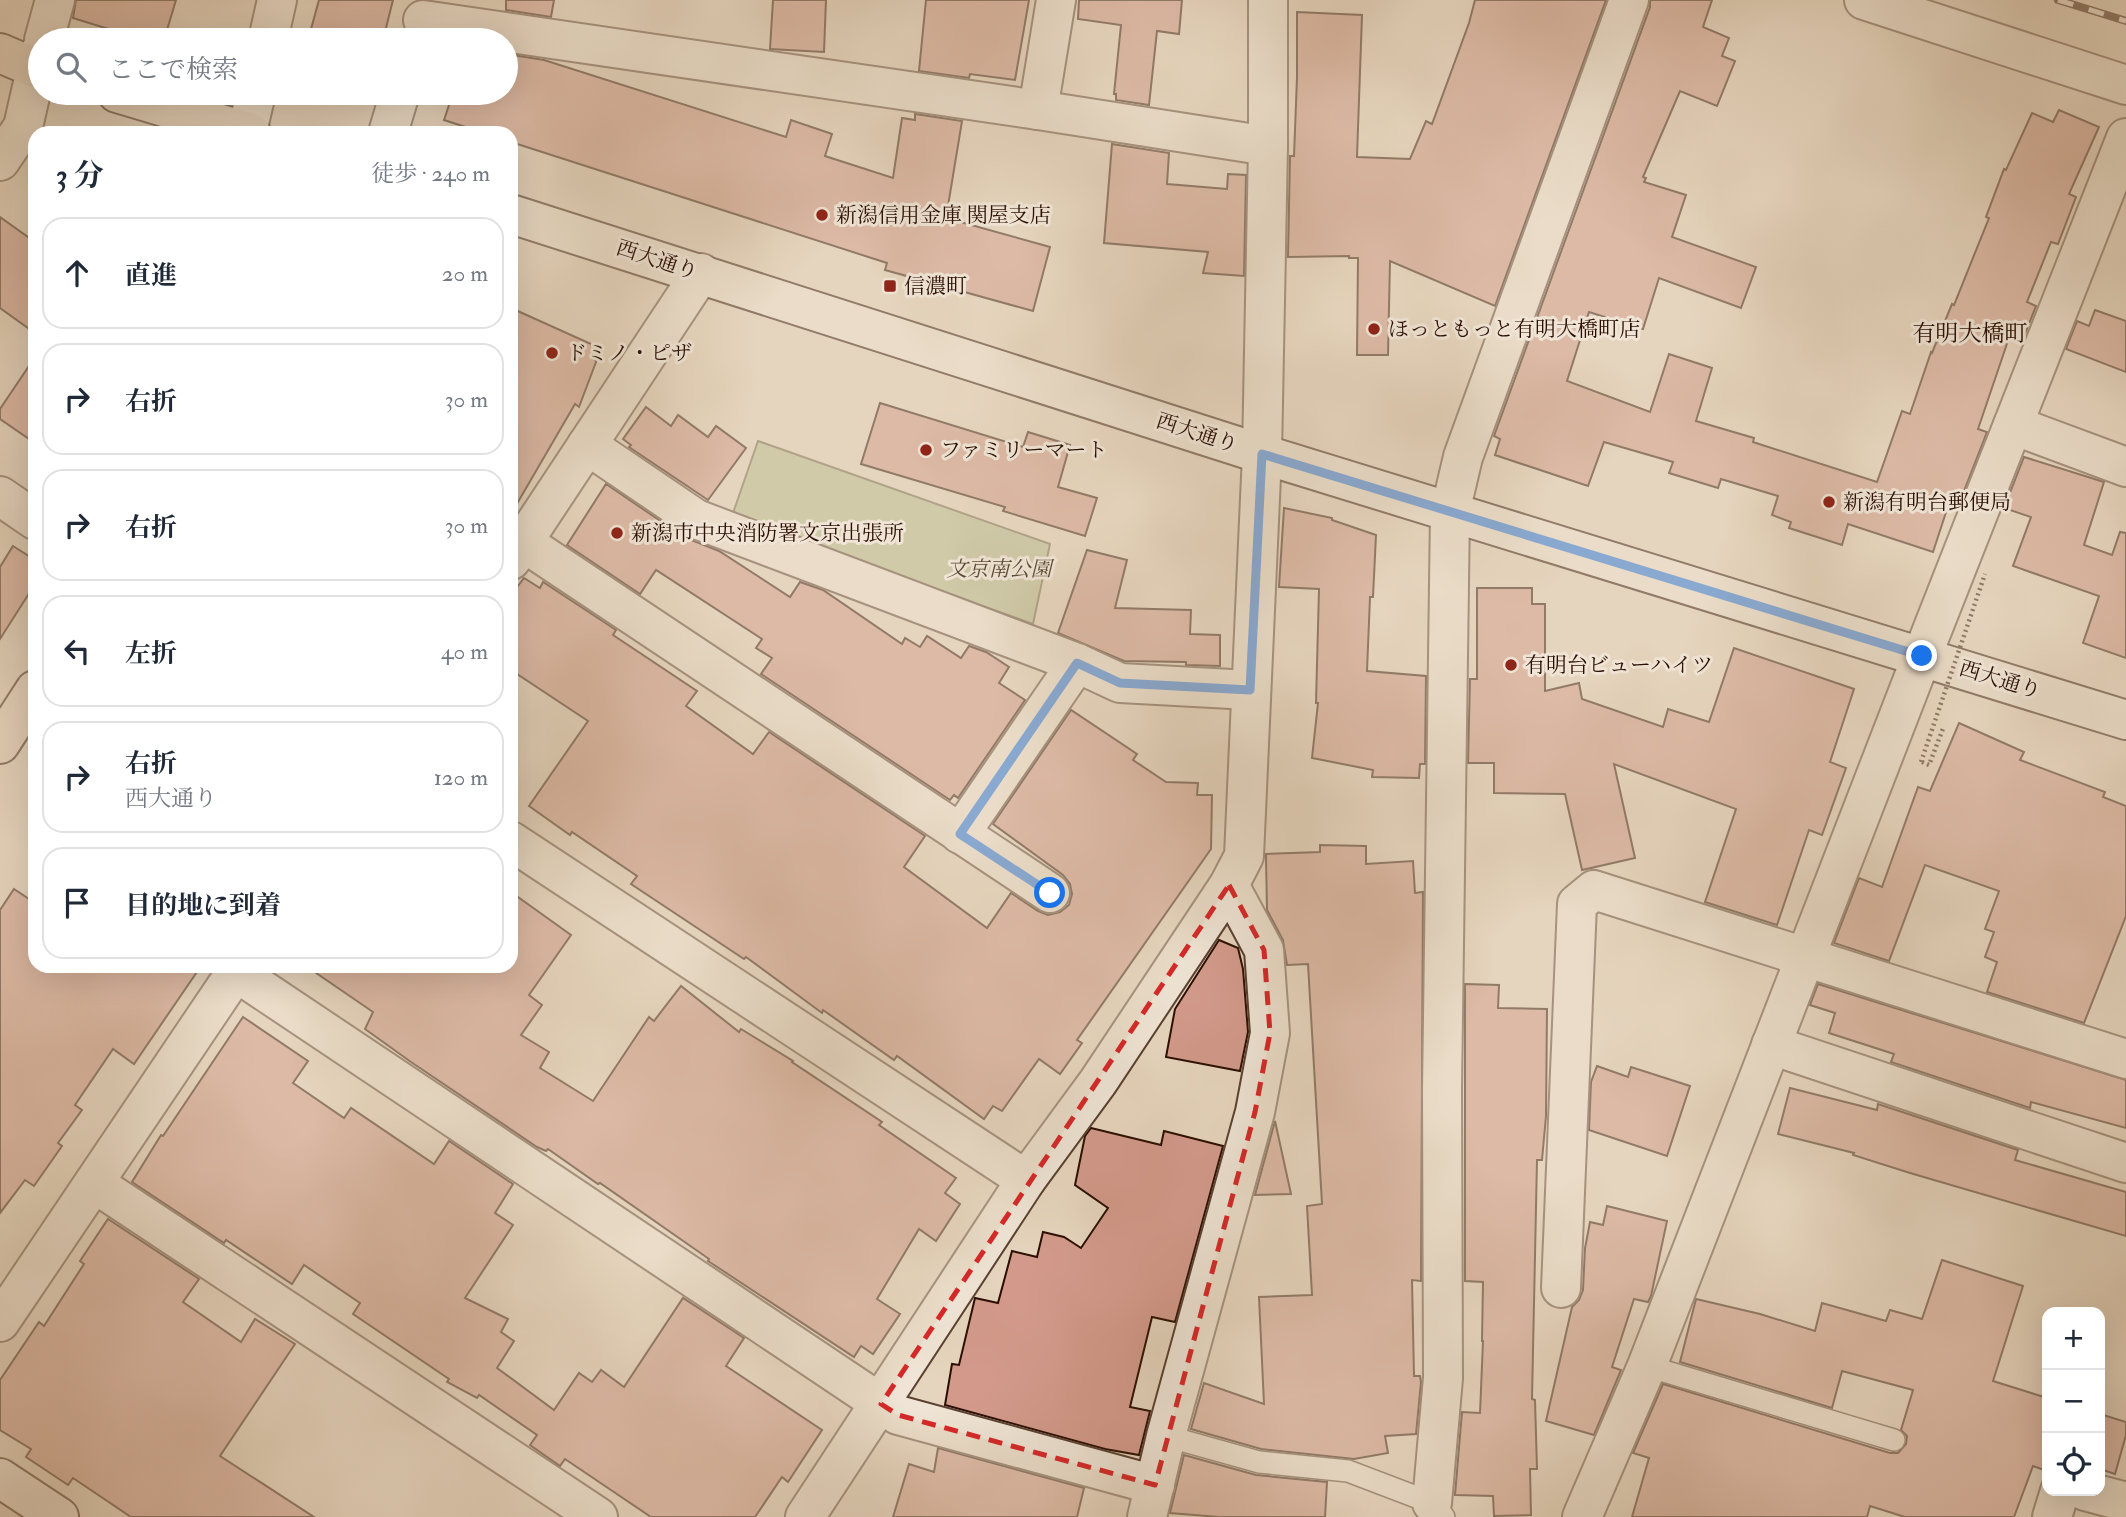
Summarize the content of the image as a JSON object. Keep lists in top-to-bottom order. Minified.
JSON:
{"streets":{"street":["西大通り"]},"districts":["有明大橋町"],"parks":["文京南公園"],"places":{"other":["新潟信用金庫 関屋支店","ほっともっと有明大橋町店","ドミノ・ピザ","ファミリーマート","新潟有明台郵便局","新潟市中央消防署文京出張所","有明台ビューハイツ"],"transit":["信濃町"]},"page":{"search":"ここで検索","heading":["3 分","徒歩 · 240 m"],"list":[["直進","20 m"],["右折","30 m"],["右折","30 m"],["左折","40 m"],["右折","西大通り","120 m"],"目的地に到着"],"map_buttons":["+","−"]}}
